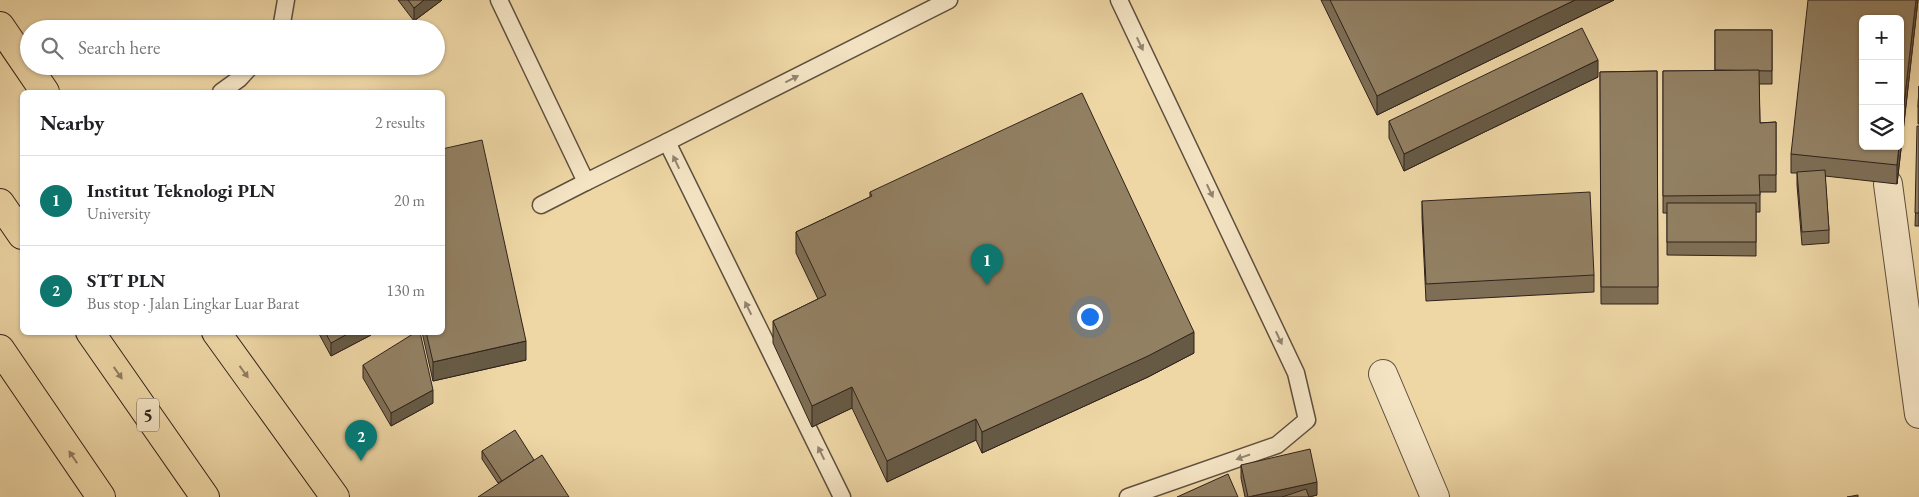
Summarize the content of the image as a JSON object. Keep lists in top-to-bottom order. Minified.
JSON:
{"streets":{"main road":["5"]},"page":{"map_buttons":["+","−"],"search":"Search here","heading":["Nearby","2 results"],"list":[{"mark":"1","name":"Institut Teknologi PLN","note":"University","value":"20 m"},{"mark":"2","name":"STT PLN","note":"Bus stop · Jalan Lingkar Luar Barat","value":"130 m"}],"pins":["1","2"]}}
